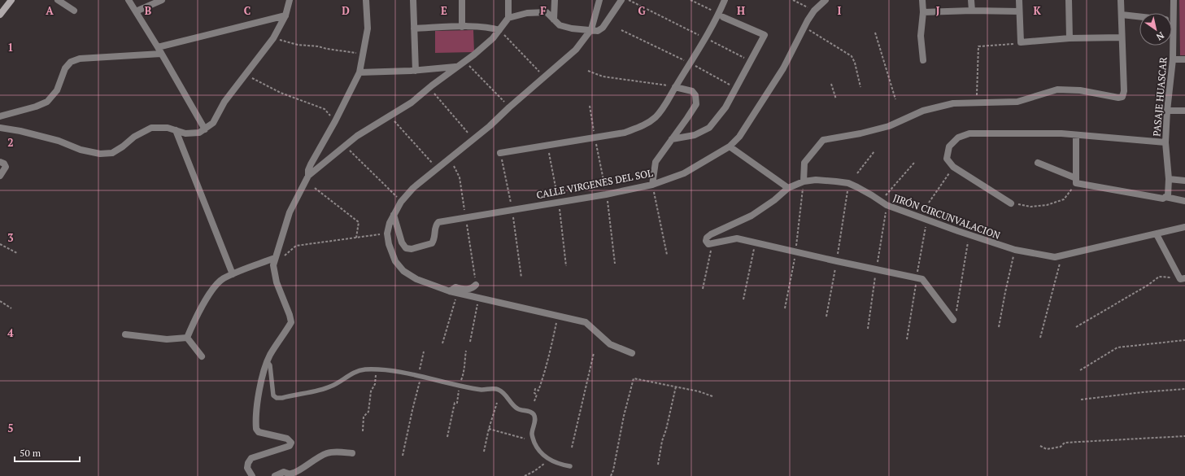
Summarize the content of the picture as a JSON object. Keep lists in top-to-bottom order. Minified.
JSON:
{"streets":{"street":["PASAJE HUASCAR","CALLE VIRGENES DEL SOL","JIRÓN CIRCUNVALACION"]},"scale_bar":"50 m","north":"bottom right","grid":{"columns":["A","B","C","D","E","F","G","H","I","J","K"],"rows":["1","2","3","4","5"]}}
